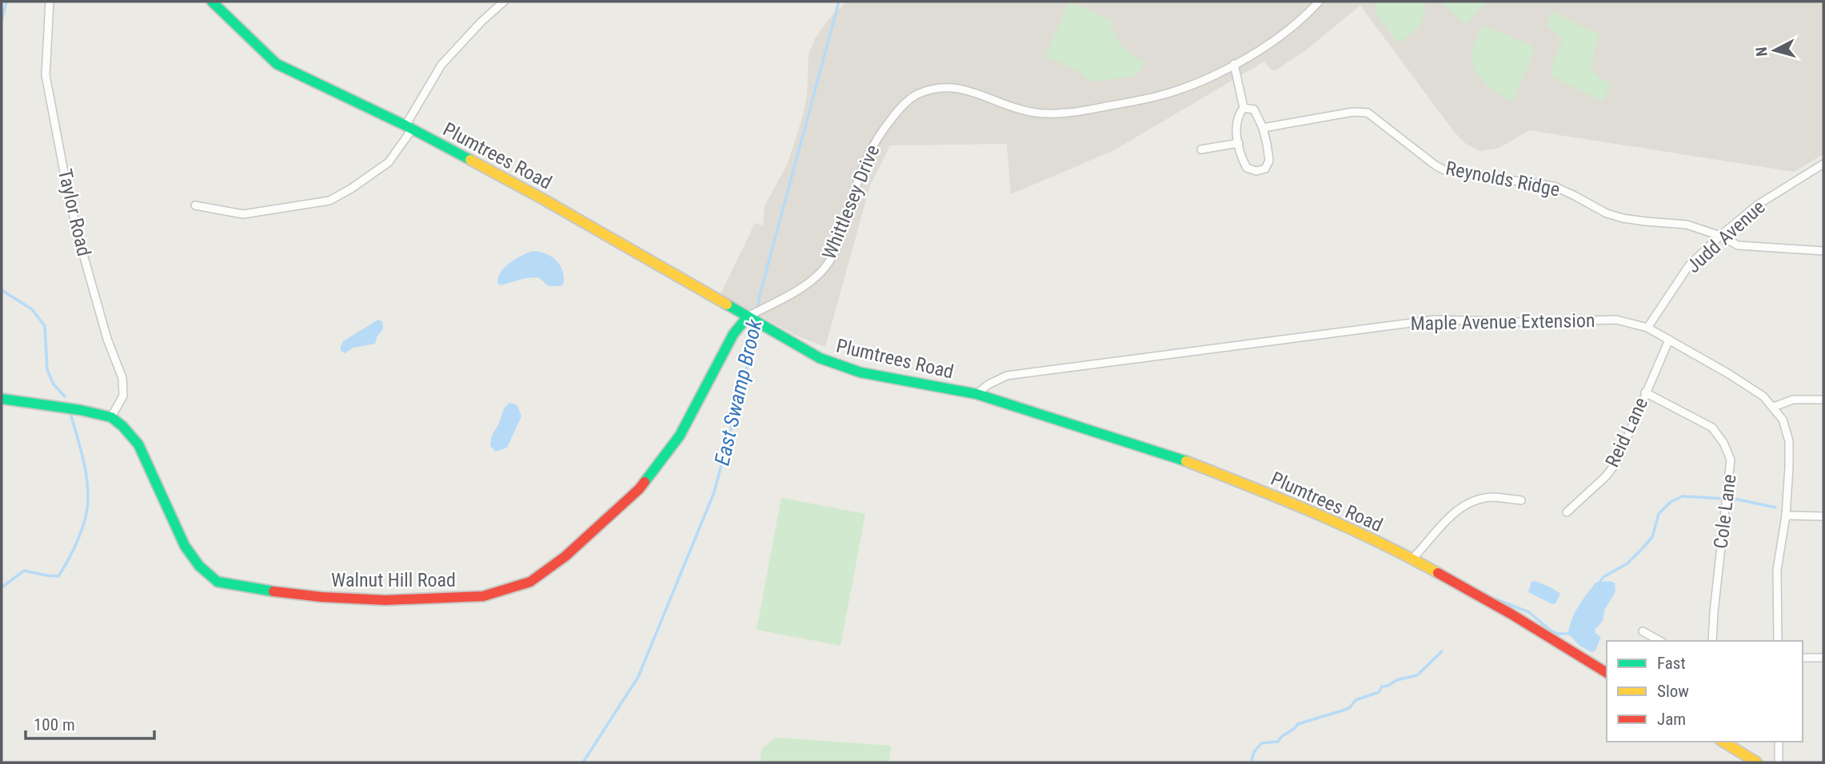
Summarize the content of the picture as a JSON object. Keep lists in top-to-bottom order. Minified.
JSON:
{"streets":{"main road":["Plumtrees Road","Walnut Hill Road"],"street":["Reynolds Ridge","Whittlesey Drive","Taylor Road","Judd Avenue","Maple Avenue Extension","Reid Lane","Cole Lane"]},"crossings":[["Plumtrees Road","Whittlesey Drive"],["Plumtrees Road","Maple Avenue Extension"],["Plumtrees Road","Walnut Hill Road"],["Reynolds Ridge","Judd Avenue"],["Whittlesey Drive","Walnut Hill Road"],["Taylor Road","Walnut Hill Road"],["Judd Avenue","Maple Avenue Extension"],["Maple Avenue Extension","Reid Lane"],["Reid Lane","Cole Lane"]],"water":["East Swamp Brook"],"legend":["Fast","Slow","Jam"],"scale_bar":"100 m","north":"left"}
